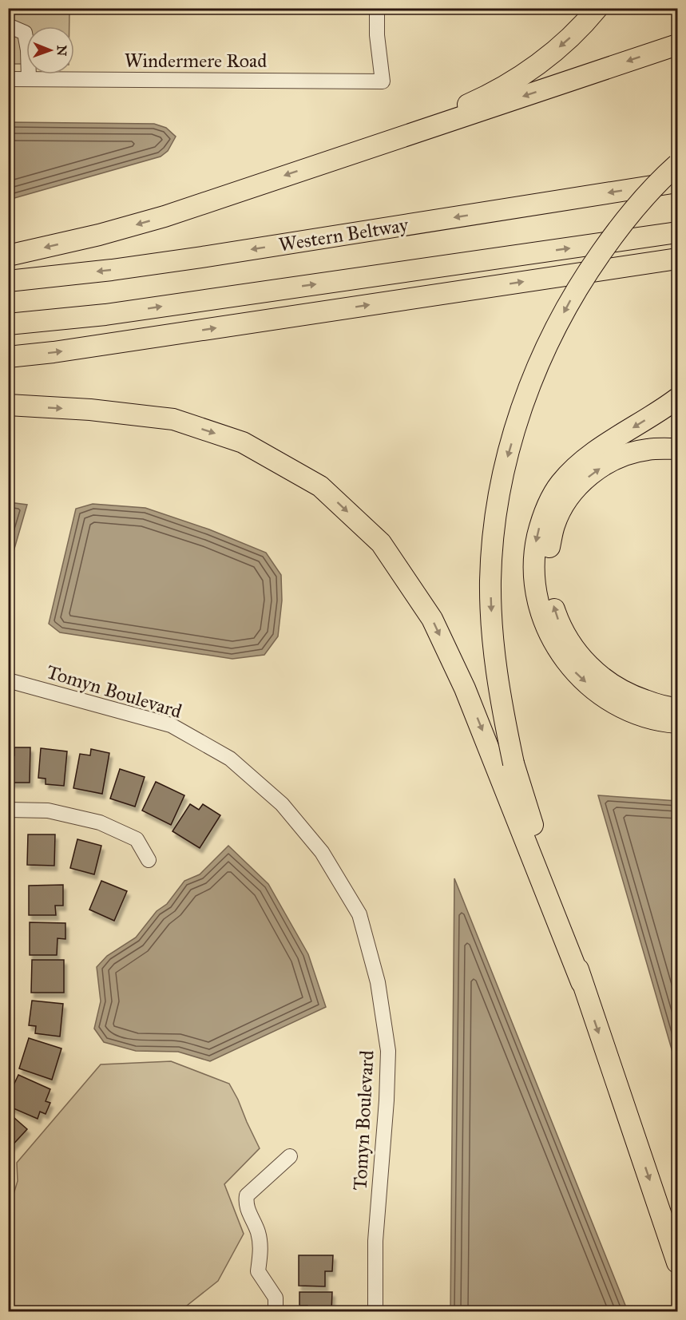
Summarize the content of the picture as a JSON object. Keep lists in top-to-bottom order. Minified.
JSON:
{"streets":{"highway":["Western Beltway"],"street":["Windermere Road","Tomyn Boulevard"]},"north":"right"}
